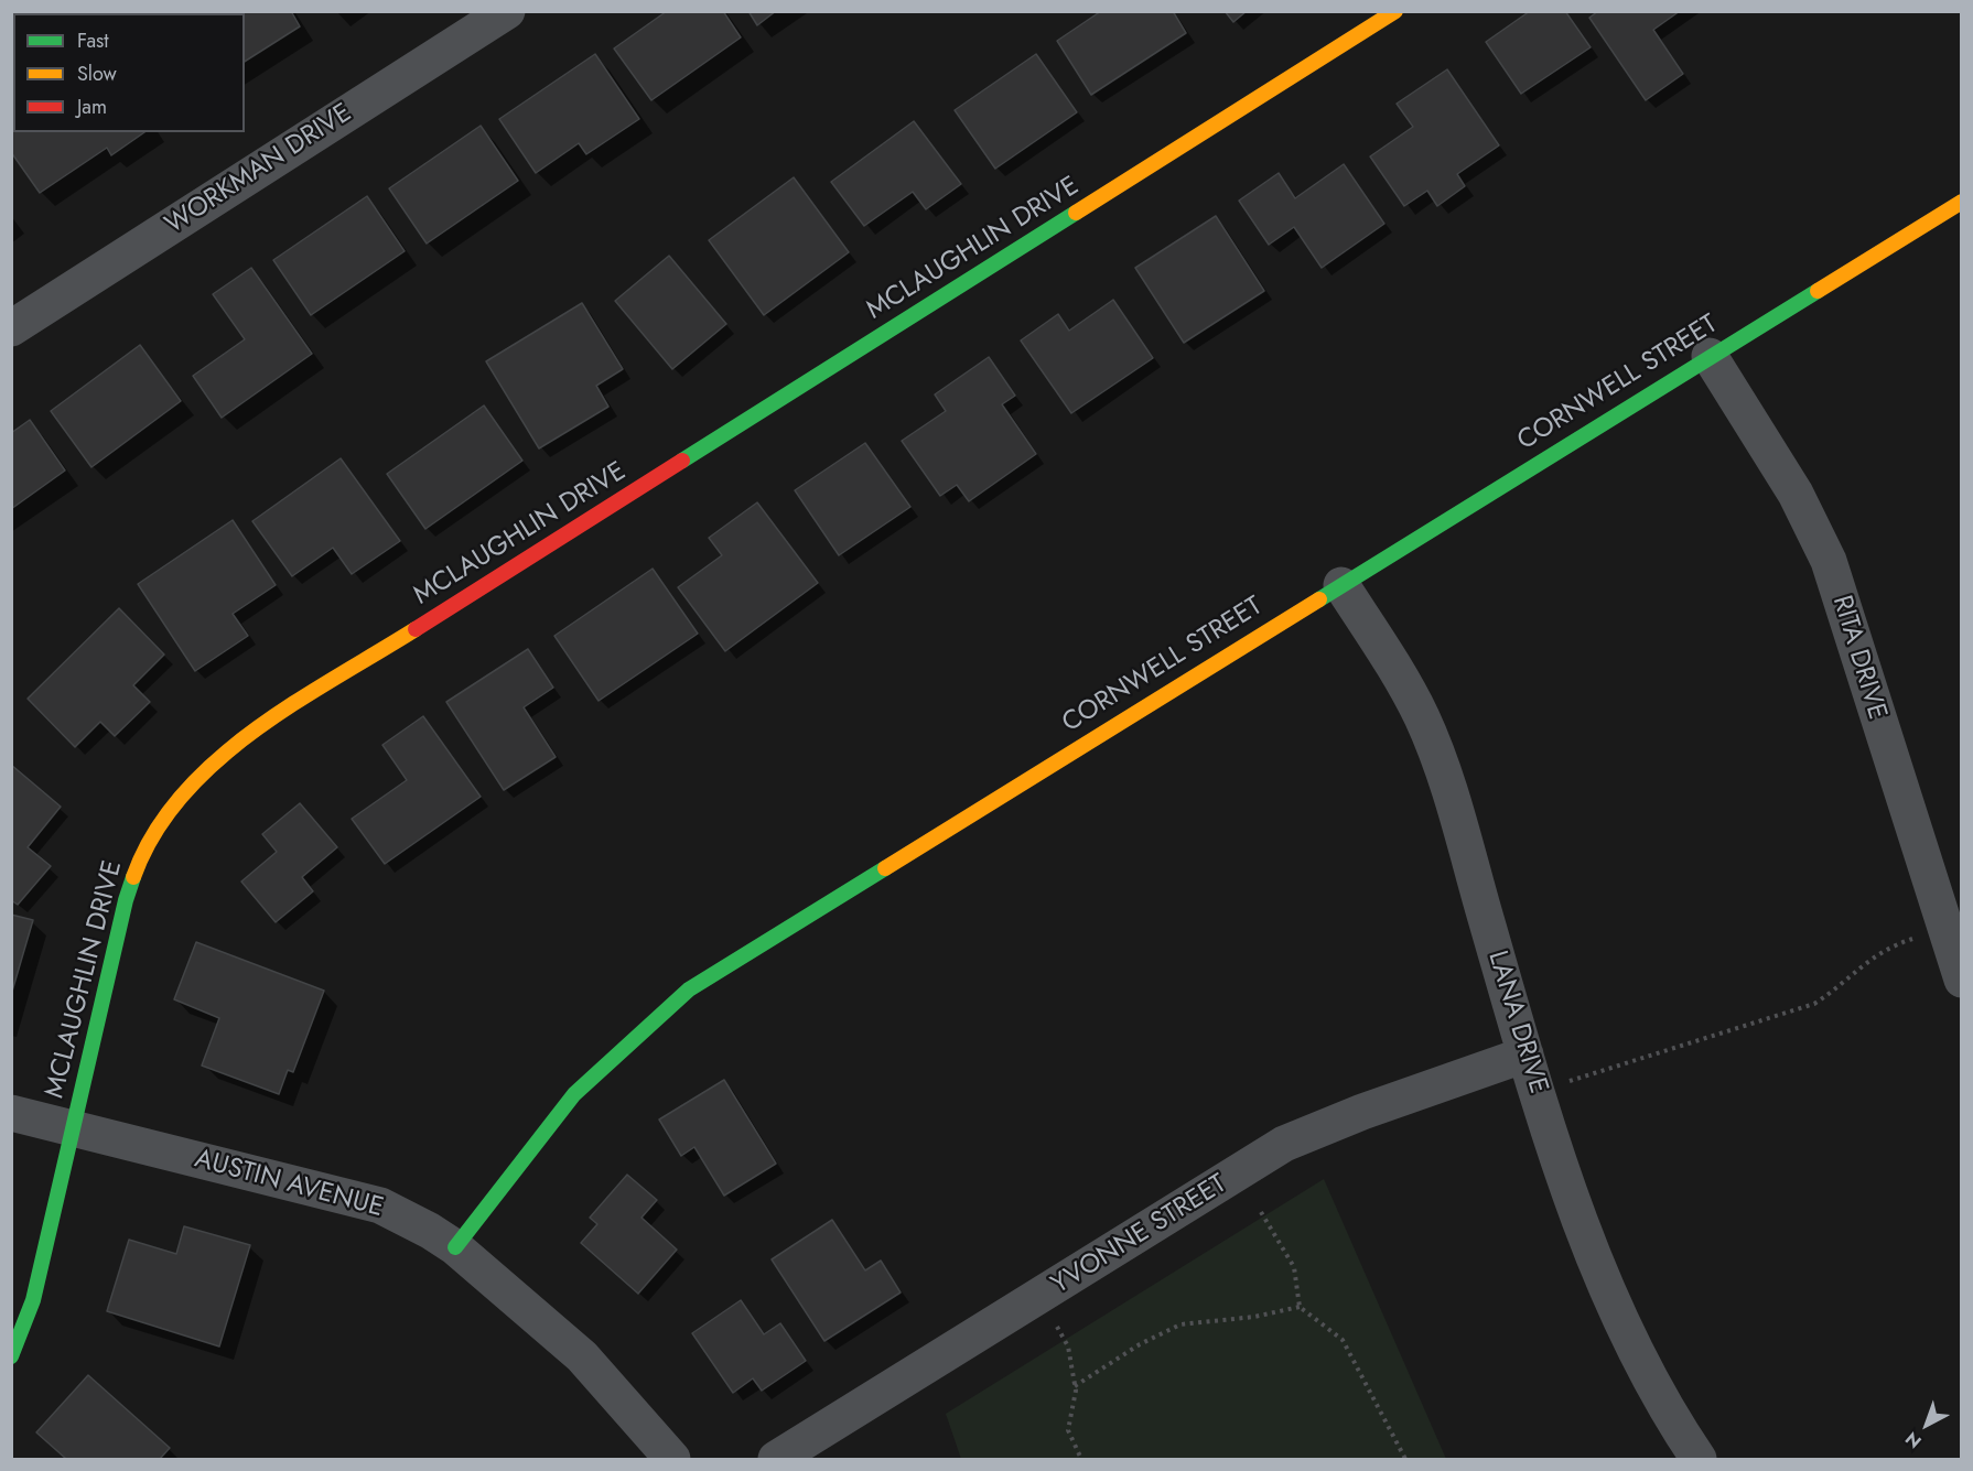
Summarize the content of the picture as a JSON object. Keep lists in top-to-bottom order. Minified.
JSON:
{"streets":{"street":["WORKMAN DRIVE","MCLAUGHLIN DRIVE","CORNWELL STREET","RITA DRIVE","LANA DRIVE","AUSTIN AVENUE","YVONNE STREET"]},"crossings":[["MCLAUGHLIN DRIVE","AUSTIN AVENUE"],["CORNWELL STREET","RITA DRIVE"],["CORNWELL STREET","LANA DRIVE"],["CORNWELL STREET","AUSTIN AVENUE"],["LANA DRIVE","YVONNE STREET"]],"legend":["Fast","Slow","Jam"],"north":"bottom left"}
